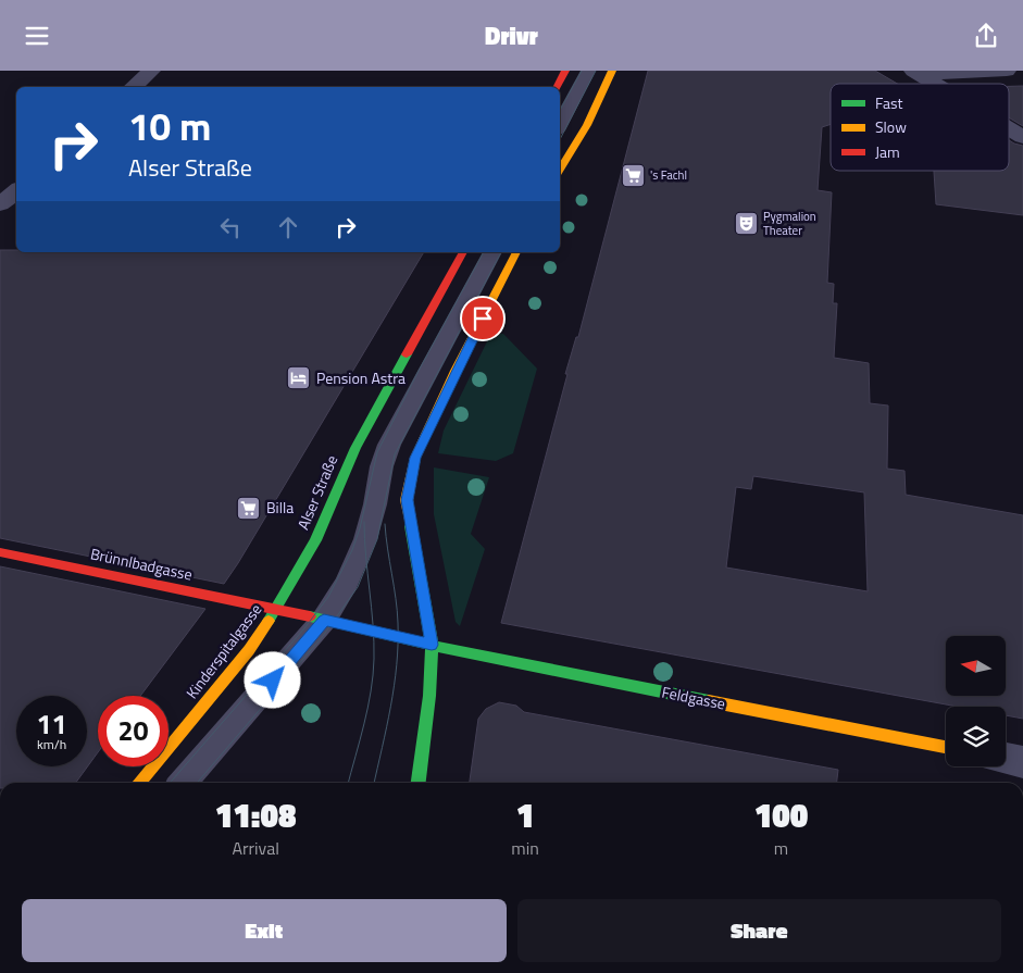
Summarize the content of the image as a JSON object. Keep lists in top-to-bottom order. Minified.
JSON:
{"streets":{"main road":["Alser Straße","Brünnlbadgasse","Kinderspitalgasse","Feldgasse"]},"crossings":[["Alser Straße","Brünnlbadgasse"],["Alser Straße","Kinderspitalgasse"],["Brünnlbadgasse","Kinderspitalgasse"]],"places":{"supermarket":["'s Fachl","Billa"],"theatre":["Pygmalion Theater"],"hotel":["Pension Astra"]},"legend":["Fast","Slow","Jam"],"north":"left","page":{"header":"Drivr","turn":["10 m","Alser Straße"],"speed":"11 km/h","limit":"20","eta":["11:08","Arrival","1","min","100","m"],"buttons":["Exit","Share"]}}
